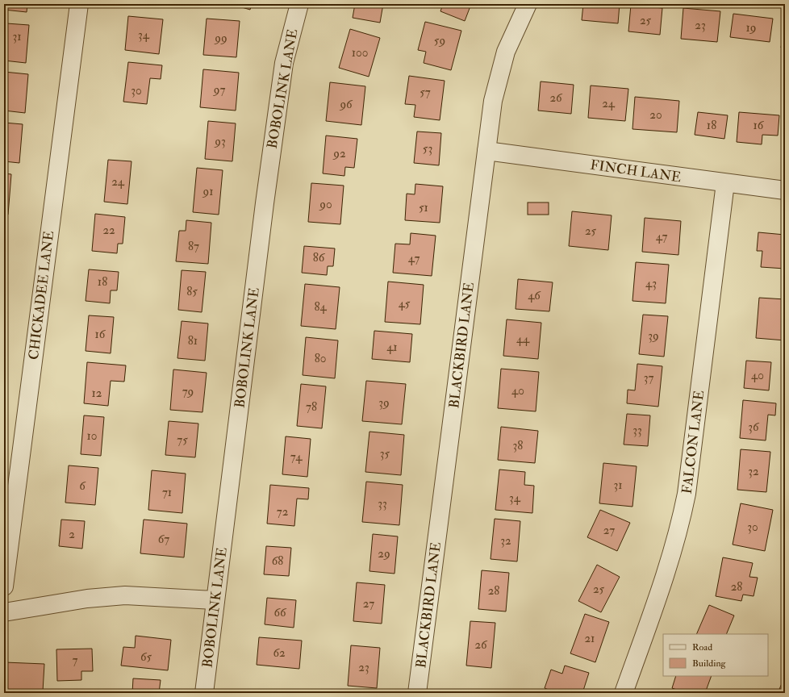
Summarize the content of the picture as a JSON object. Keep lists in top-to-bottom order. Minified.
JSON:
{"streets":{"street":["BOBOLINK LANE","FINCH LANE","CHICKADEE LANE","BLACKBIRD LANE","FALCON LANE"]},"crossings":[["FINCH LANE","BLACKBIRD LANE"],["FINCH LANE","FALCON LANE"]],"house_numbers":["25","23","19","34","31","99","59","100","97","30","57","26","24","96","20","18","16","93","53","92","24","91","90","51","22","25","47","87","86","47","18","43","85","46","45","84","16","39","44","81","41","80","40","37","40","79","12","39","78","36","33","10","75","38","35","74","32","31","6","71","34","33","72","30","27","2","67","32","29","68","28","25","28","27","66","21","26","62","65","7","23"],"legend":["Road","Building"]}
